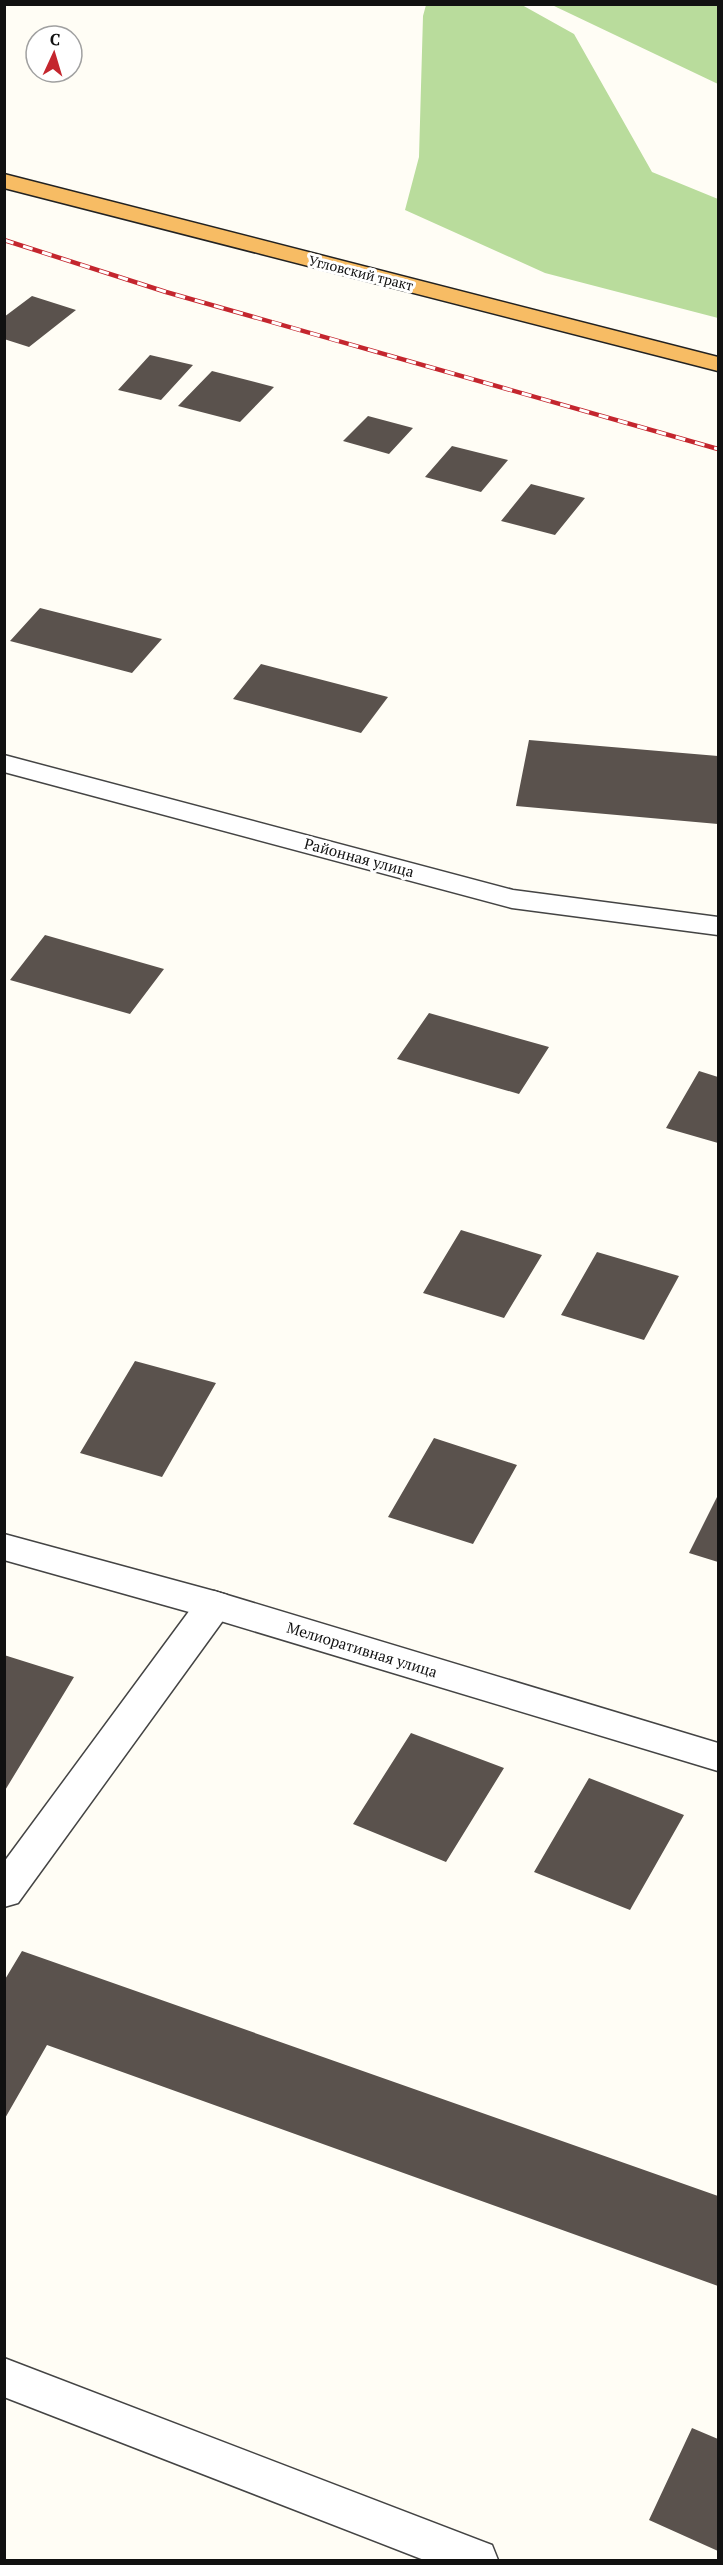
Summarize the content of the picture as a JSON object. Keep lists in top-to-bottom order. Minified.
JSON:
{"streets":{"highway":["Угловский тракт"],"street":["Районная улица","Мелиоративная улица"]},"north":"top"}
